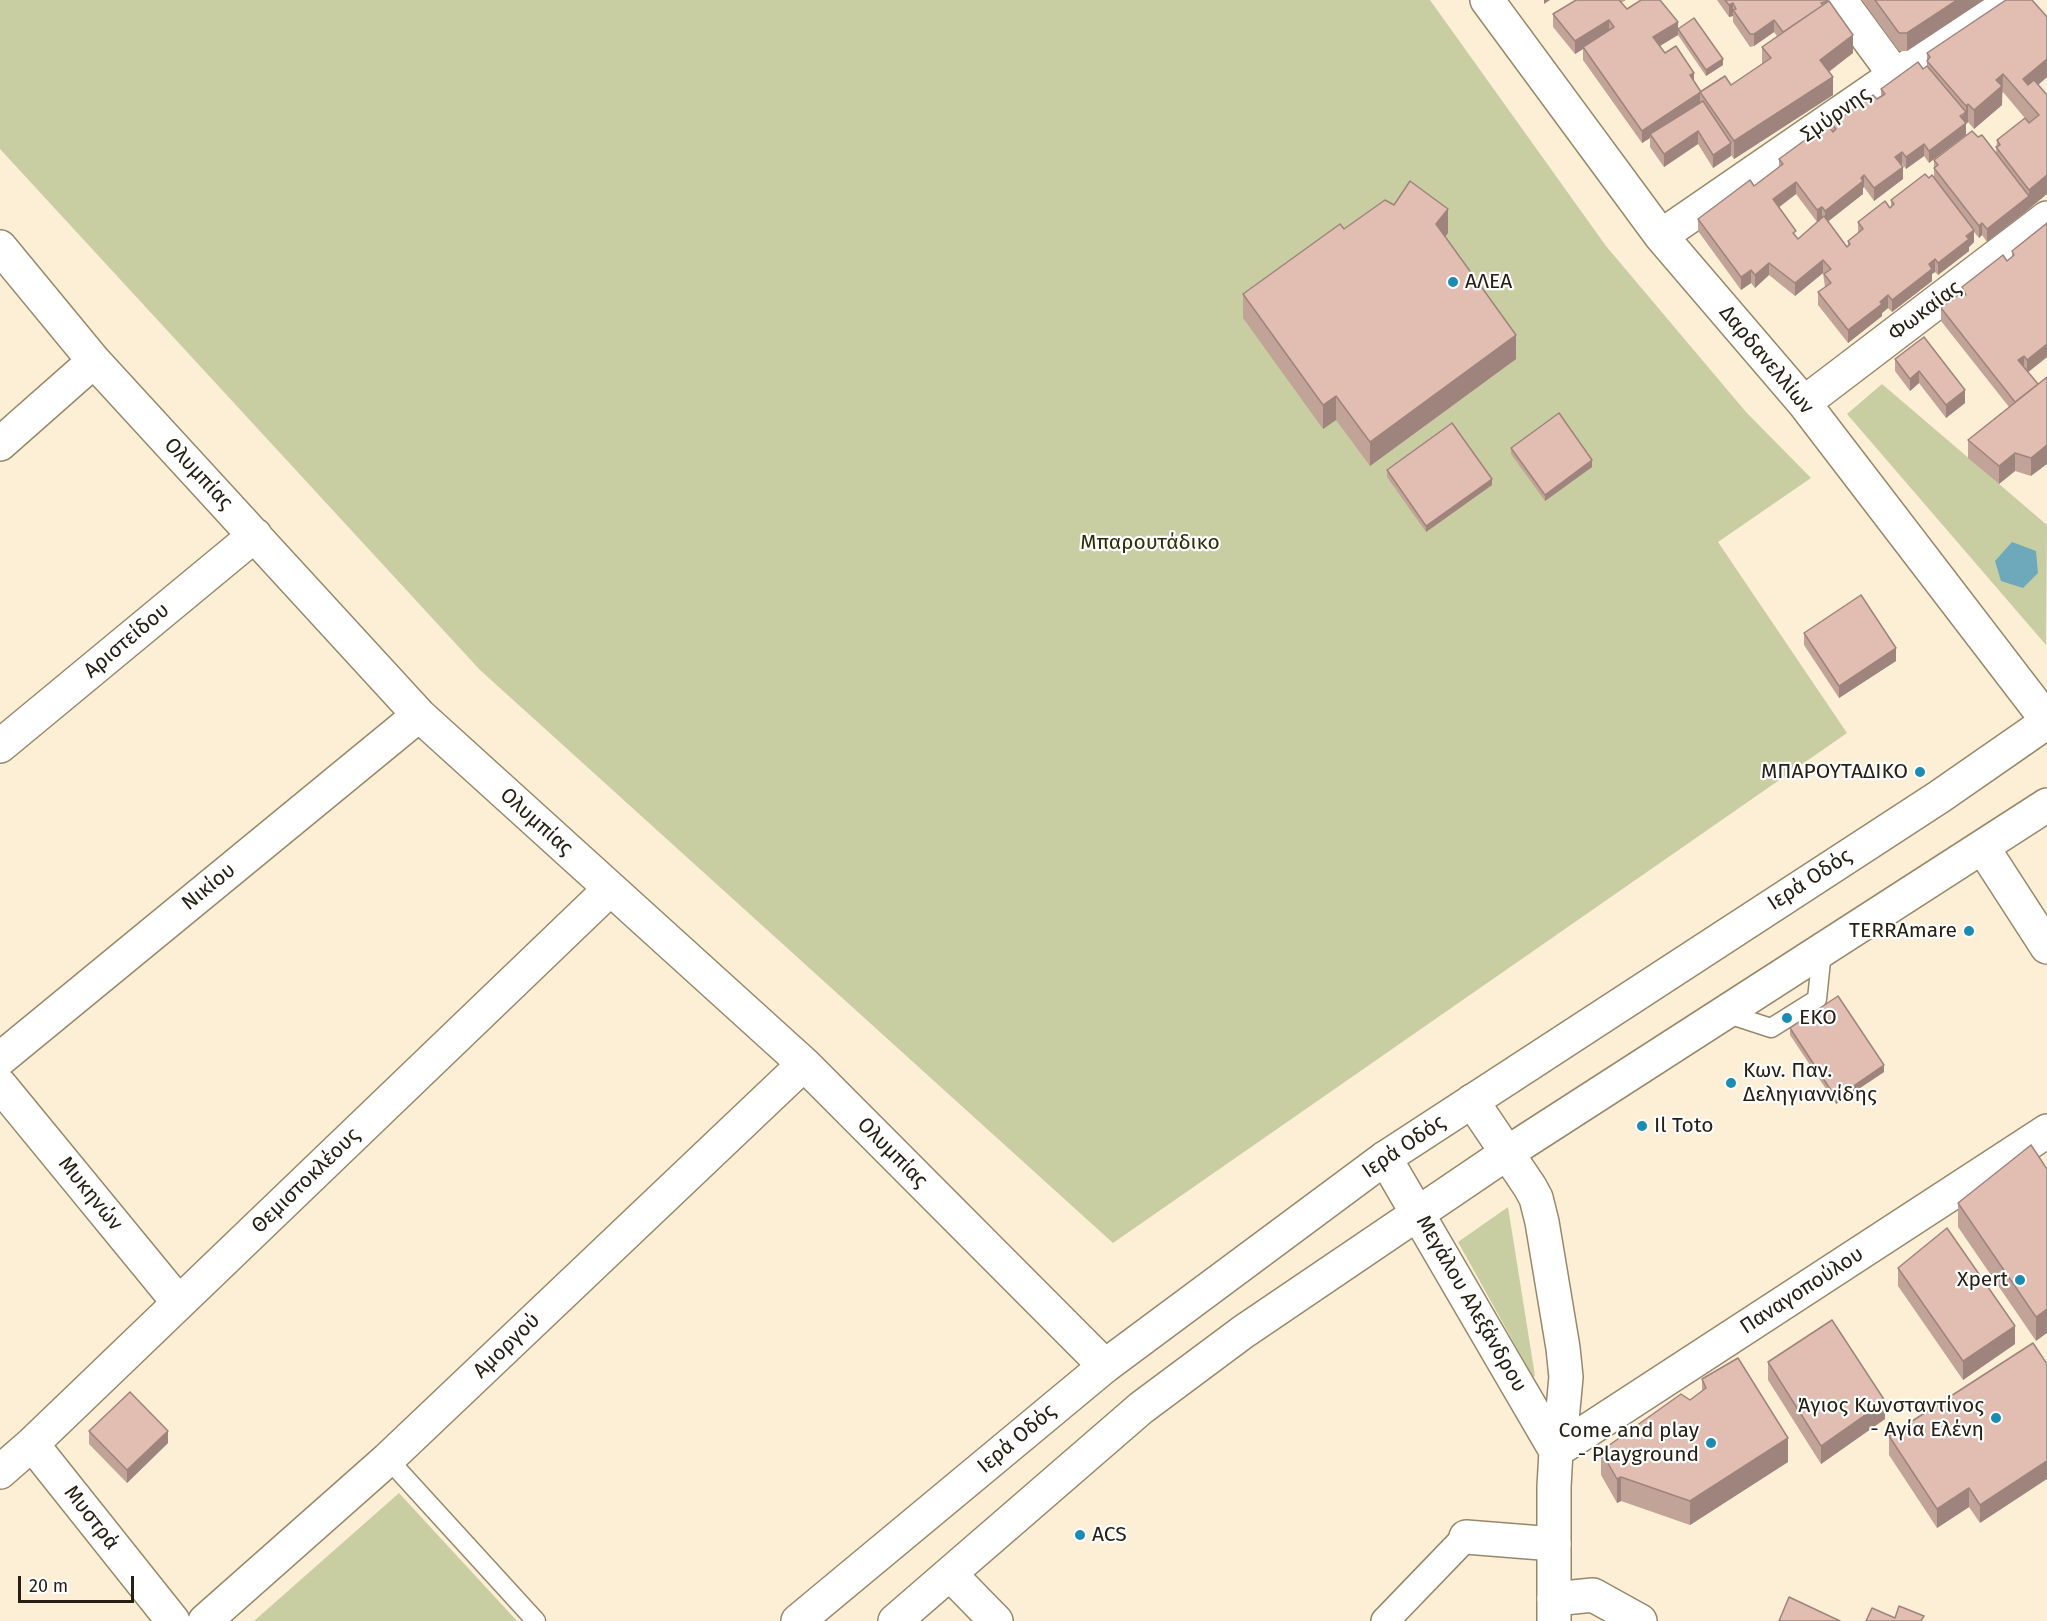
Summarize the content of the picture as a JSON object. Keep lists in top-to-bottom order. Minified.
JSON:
{"streets":{"street":["Σμύρνης","Φωκαίας","Δαρδανελλίων","Ολυμπίας","Αριστείδου","Ιερά Οδός","Νικίου","Θεμιστοκλέους","Μυκηνών","Παναγοπούλου","Μεγάλου Αλεξάνδρου","Αμοργού","Μυστρά"]},"crossings":[["Σμύρνης","Δαρδανελλίων"],["Φωκαίας","Δαρδανελλίων"],["Δαρδανελλίων","Ιερά Οδός"],["Ολυμπίας","Αριστείδου"],["Ολυμπίας","Ιερά Οδός"],["Ολυμπίας","Νικίου"],["Ολυμπίας","Θεμιστοκλέους"],["Ολυμπίας","Αμοργού"],["Ιερά Οδός","Μεγάλου Αλεξάνδρου"],["Θεμιστοκλέους","Μυκηνών"],["Θεμιστοκλέους","Μυστρά"],["Παναγοπούλου","Μεγάλου Αλεξάνδρου"]],"parks":["Μπαρουτάδικο"],"places":["ΑΛΕΑ","ΜΠΑΡΟΥΤΑΔΙΚΟ","TERRAmare","EKO","Κων. Παν. Δεληγιαννίδης","Il Toto","Xpert","Άγιος Κωνσταντίνος - Αγία Ελένη","Come and play - Playground","ACS"],"scale_bar":"20 m"}
